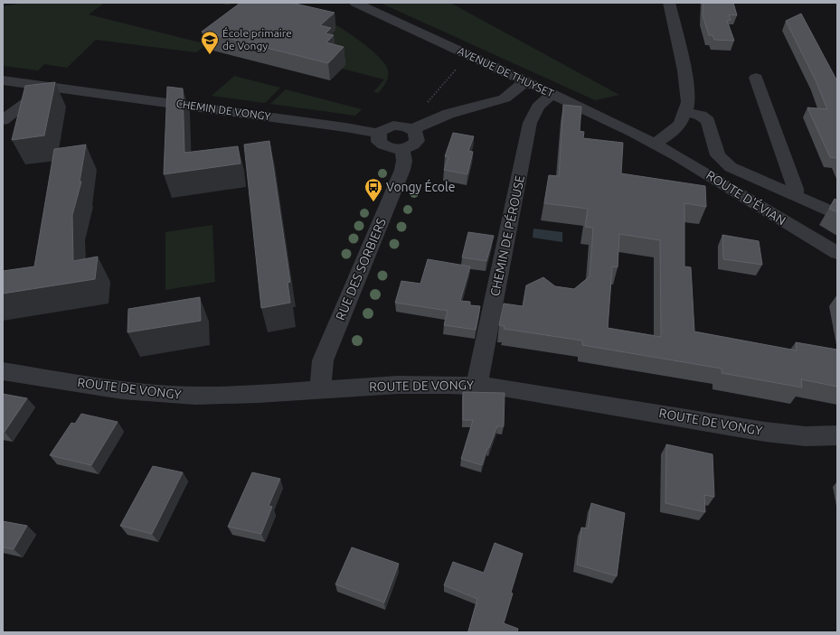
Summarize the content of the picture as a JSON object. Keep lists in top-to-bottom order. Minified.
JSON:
{"streets":{"street":["AVENUE DE THUYSET","CHEMIN DE VONGY","ROUTE D'ÉVIAN","CHEMIN DE PÉROUSE","RUE DES SORBIERS","ROUTE DE VONGY"]},"crossings":[["AVENUE DE THUYSET","ROUTE D'ÉVIAN"],["AVENUE DE THUYSET","CHEMIN DE PÉROUSE"],["CHEMIN DE VONGY","RUE DES SORBIERS"],["CHEMIN DE PÉROUSE","ROUTE DE VONGY"],["RUE DES SORBIERS","ROUTE DE VONGY"]],"places":{"school or university":["École primaire de Vongy"],"bus stop":["Vongy École"]}}
